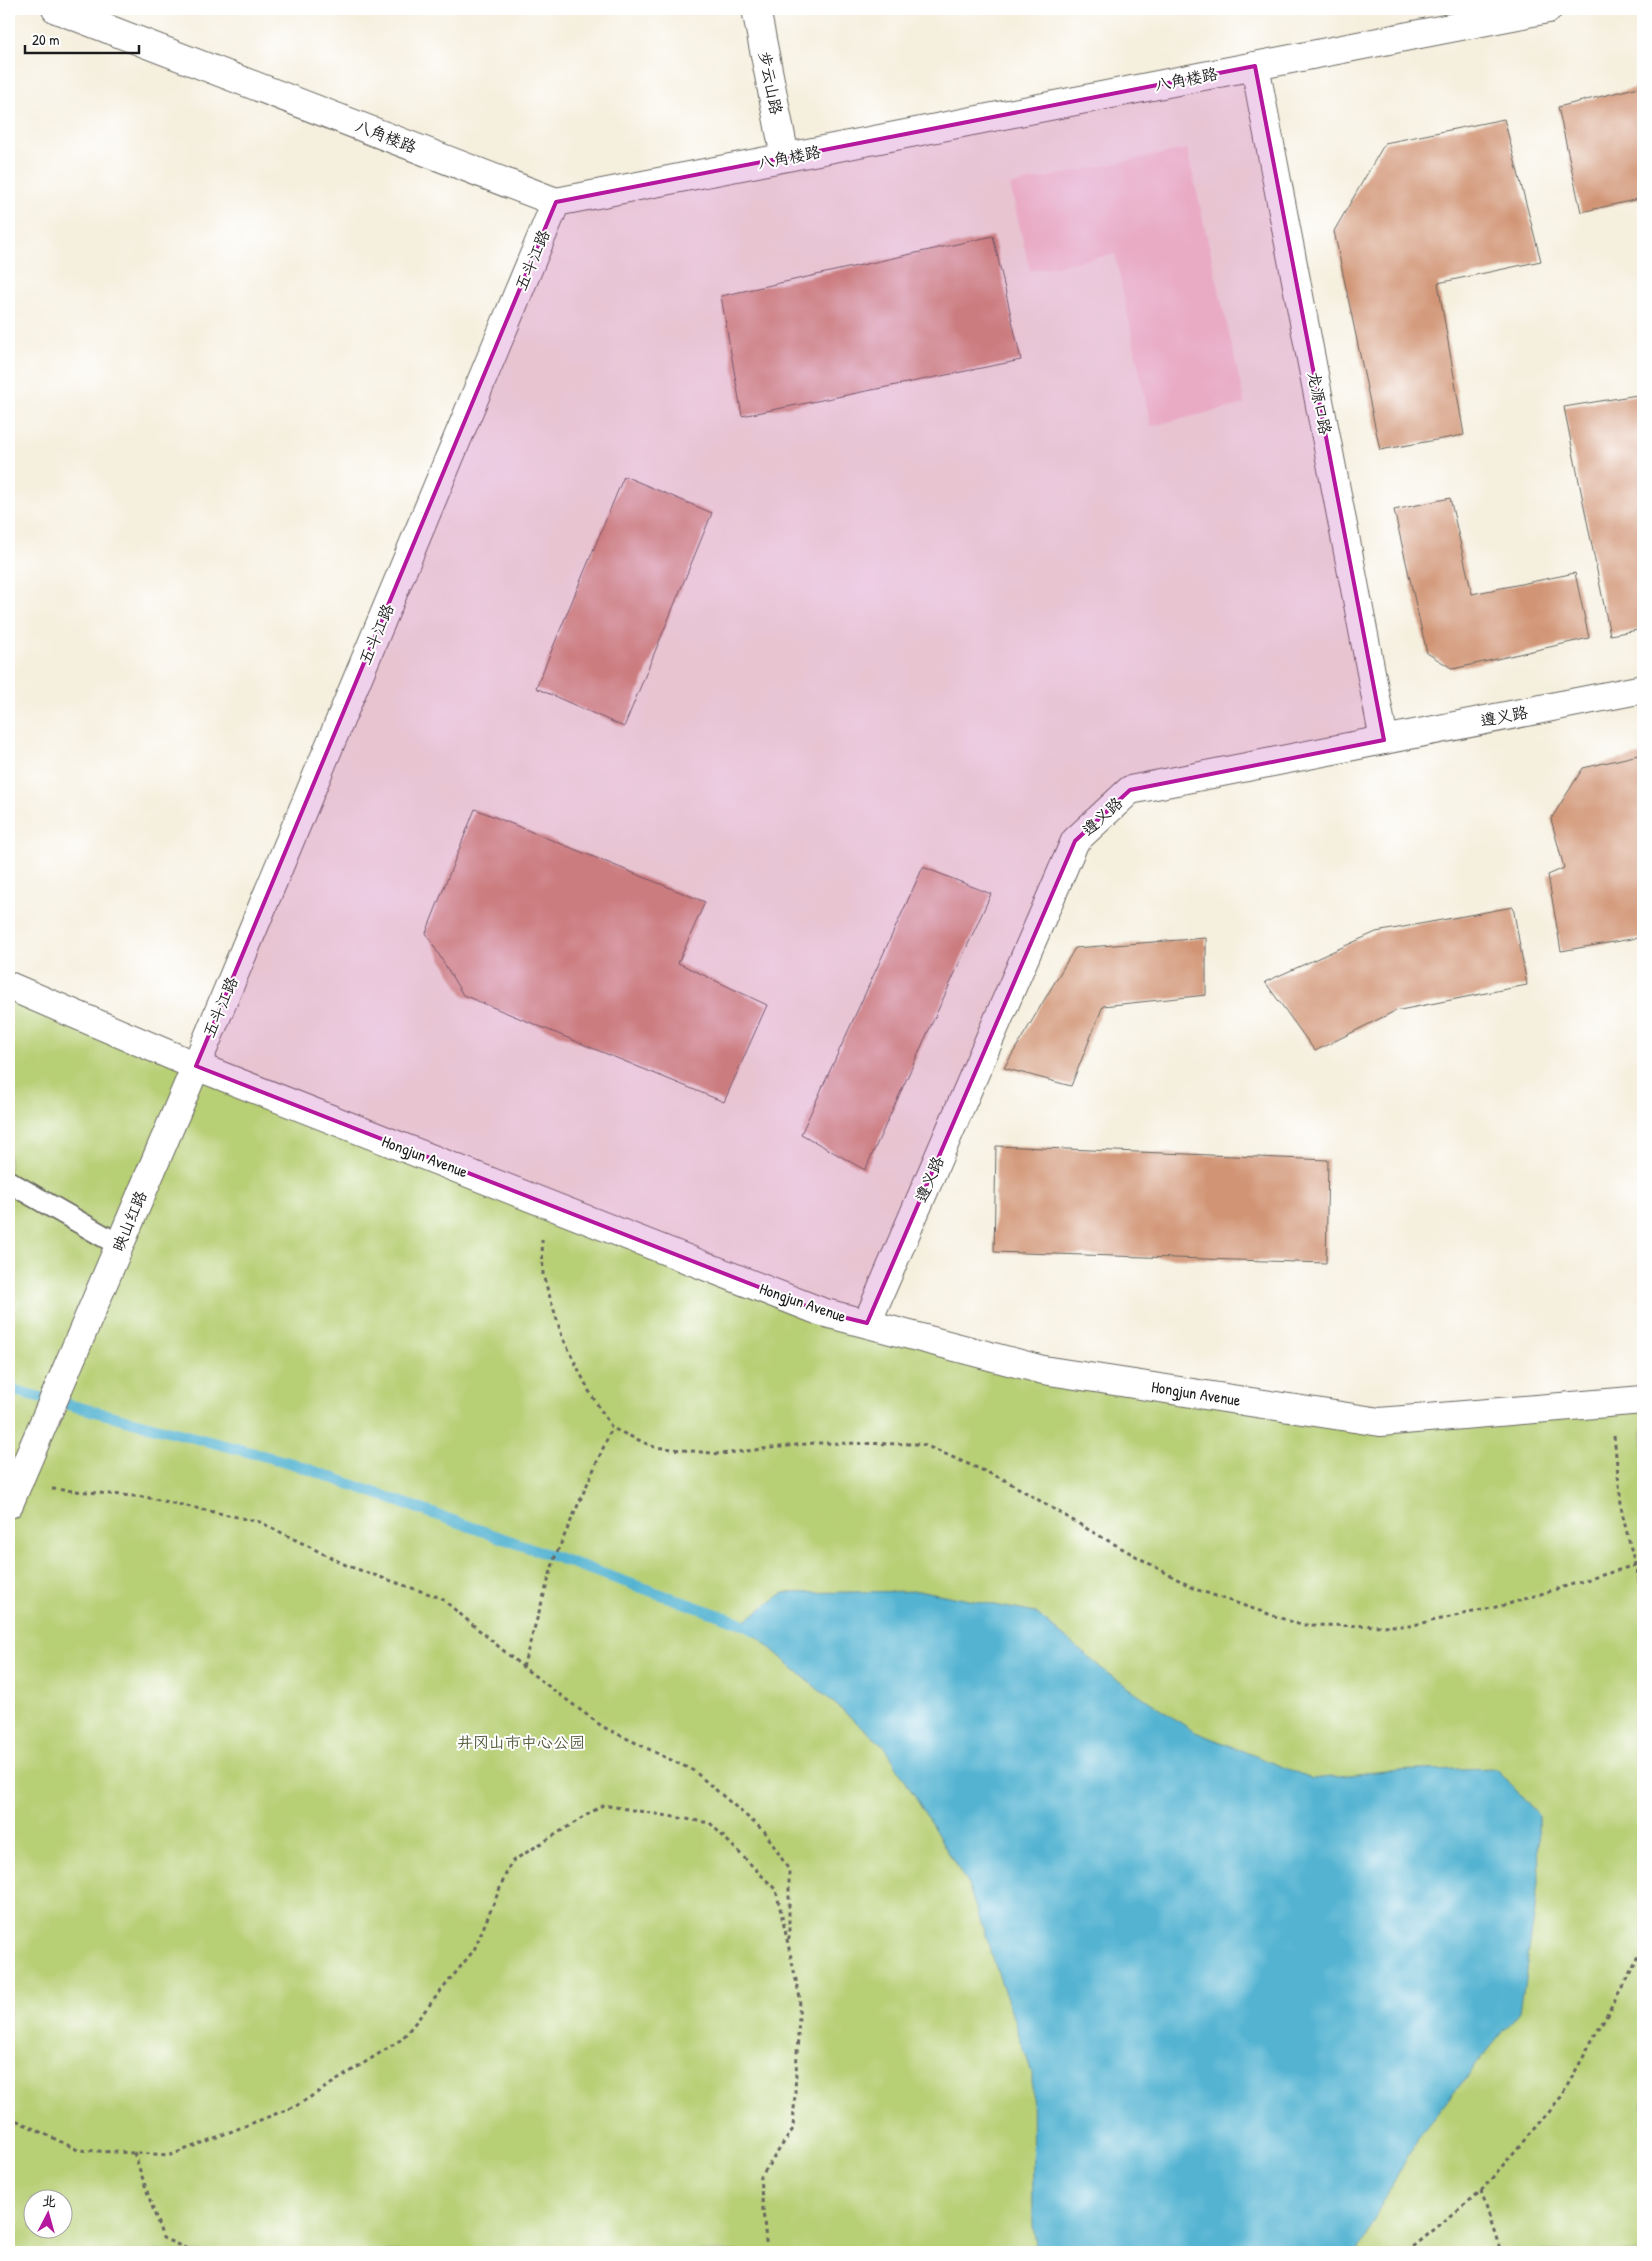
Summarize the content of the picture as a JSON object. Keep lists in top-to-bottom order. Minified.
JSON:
{"streets":{"street":["八角楼路","步云山路","五斗江路","龙源口路","遵义路","Hongjun Avenue","映山红路"]},"crossings":[["八角楼路","步云山路"],["八角楼路","五斗江路"],["八角楼路","龙源口路"],["五斗江路","Hongjun Avenue"],["五斗江路","映山红路"],["龙源口路","遵义路"],["遵义路","Hongjun Avenue"],["Hongjun Avenue","映山红路"]],"parks":["井冈山市中心公园"],"scale_bar":"20 m","north":"top"}
